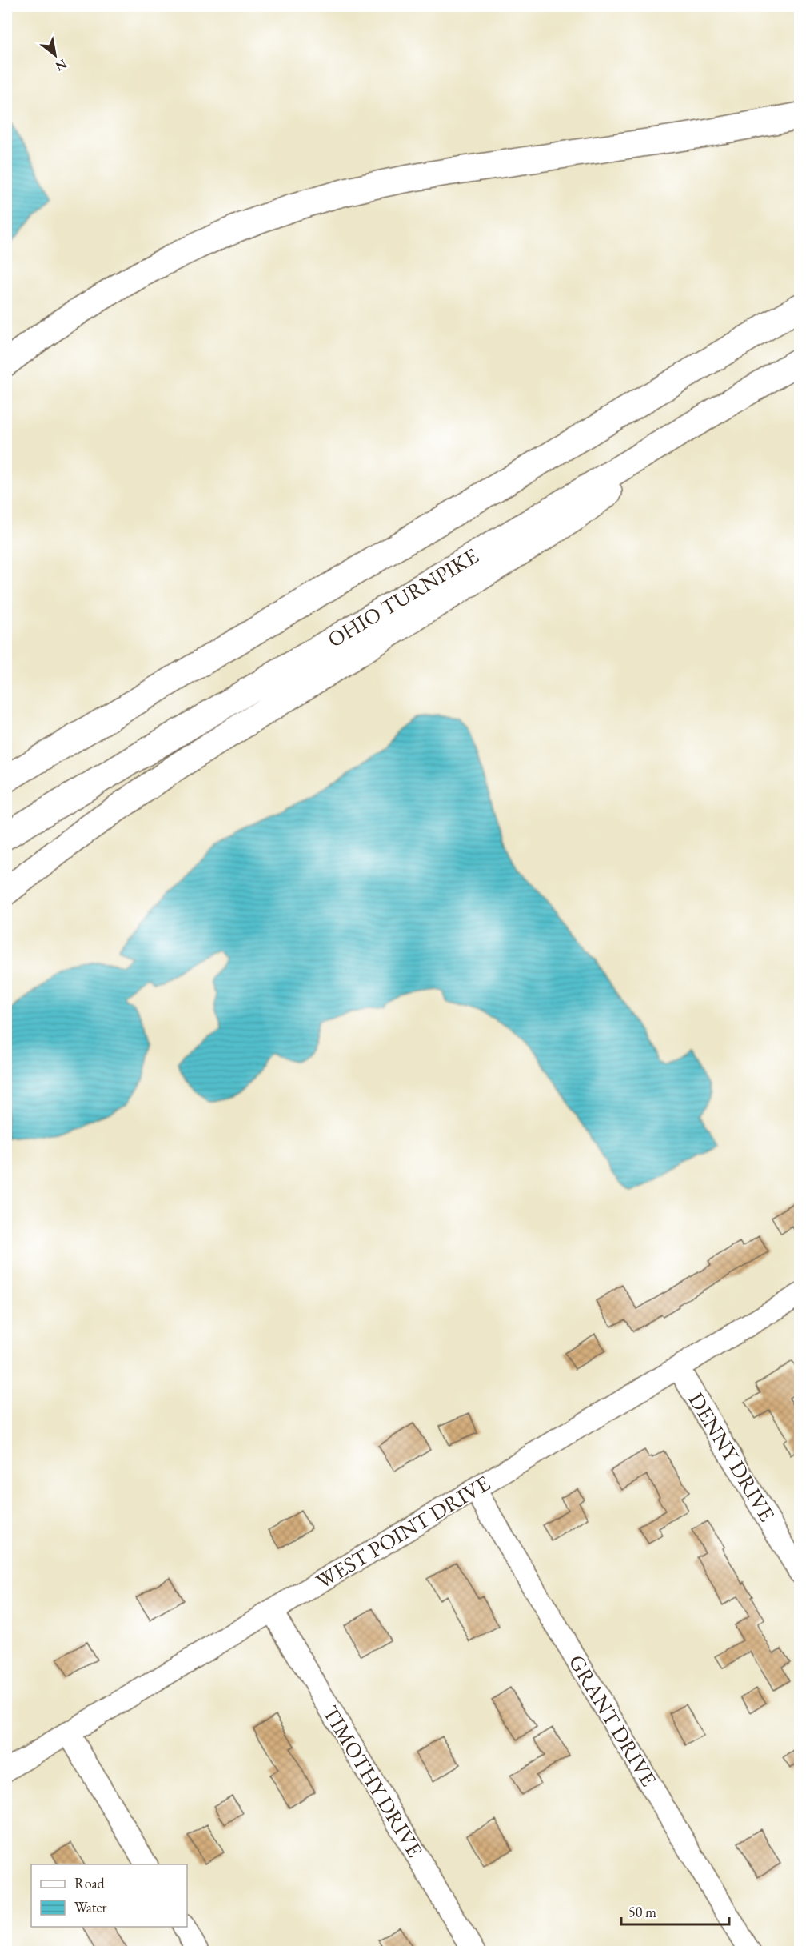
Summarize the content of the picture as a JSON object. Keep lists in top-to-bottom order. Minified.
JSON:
{"streets":{"highway":["OHIO TURNPIKE"],"street":["DENNY DRIVE","WEST POINT DRIVE","GRANT DRIVE","TIMOTHY DRIVE"]},"crossings":[["DENNY DRIVE","WEST POINT DRIVE"],["WEST POINT DRIVE","GRANT DRIVE"],["WEST POINT DRIVE","TIMOTHY DRIVE"]],"legend":["Road","Water"],"scale_bar":"50 m","north":"bottom right"}
